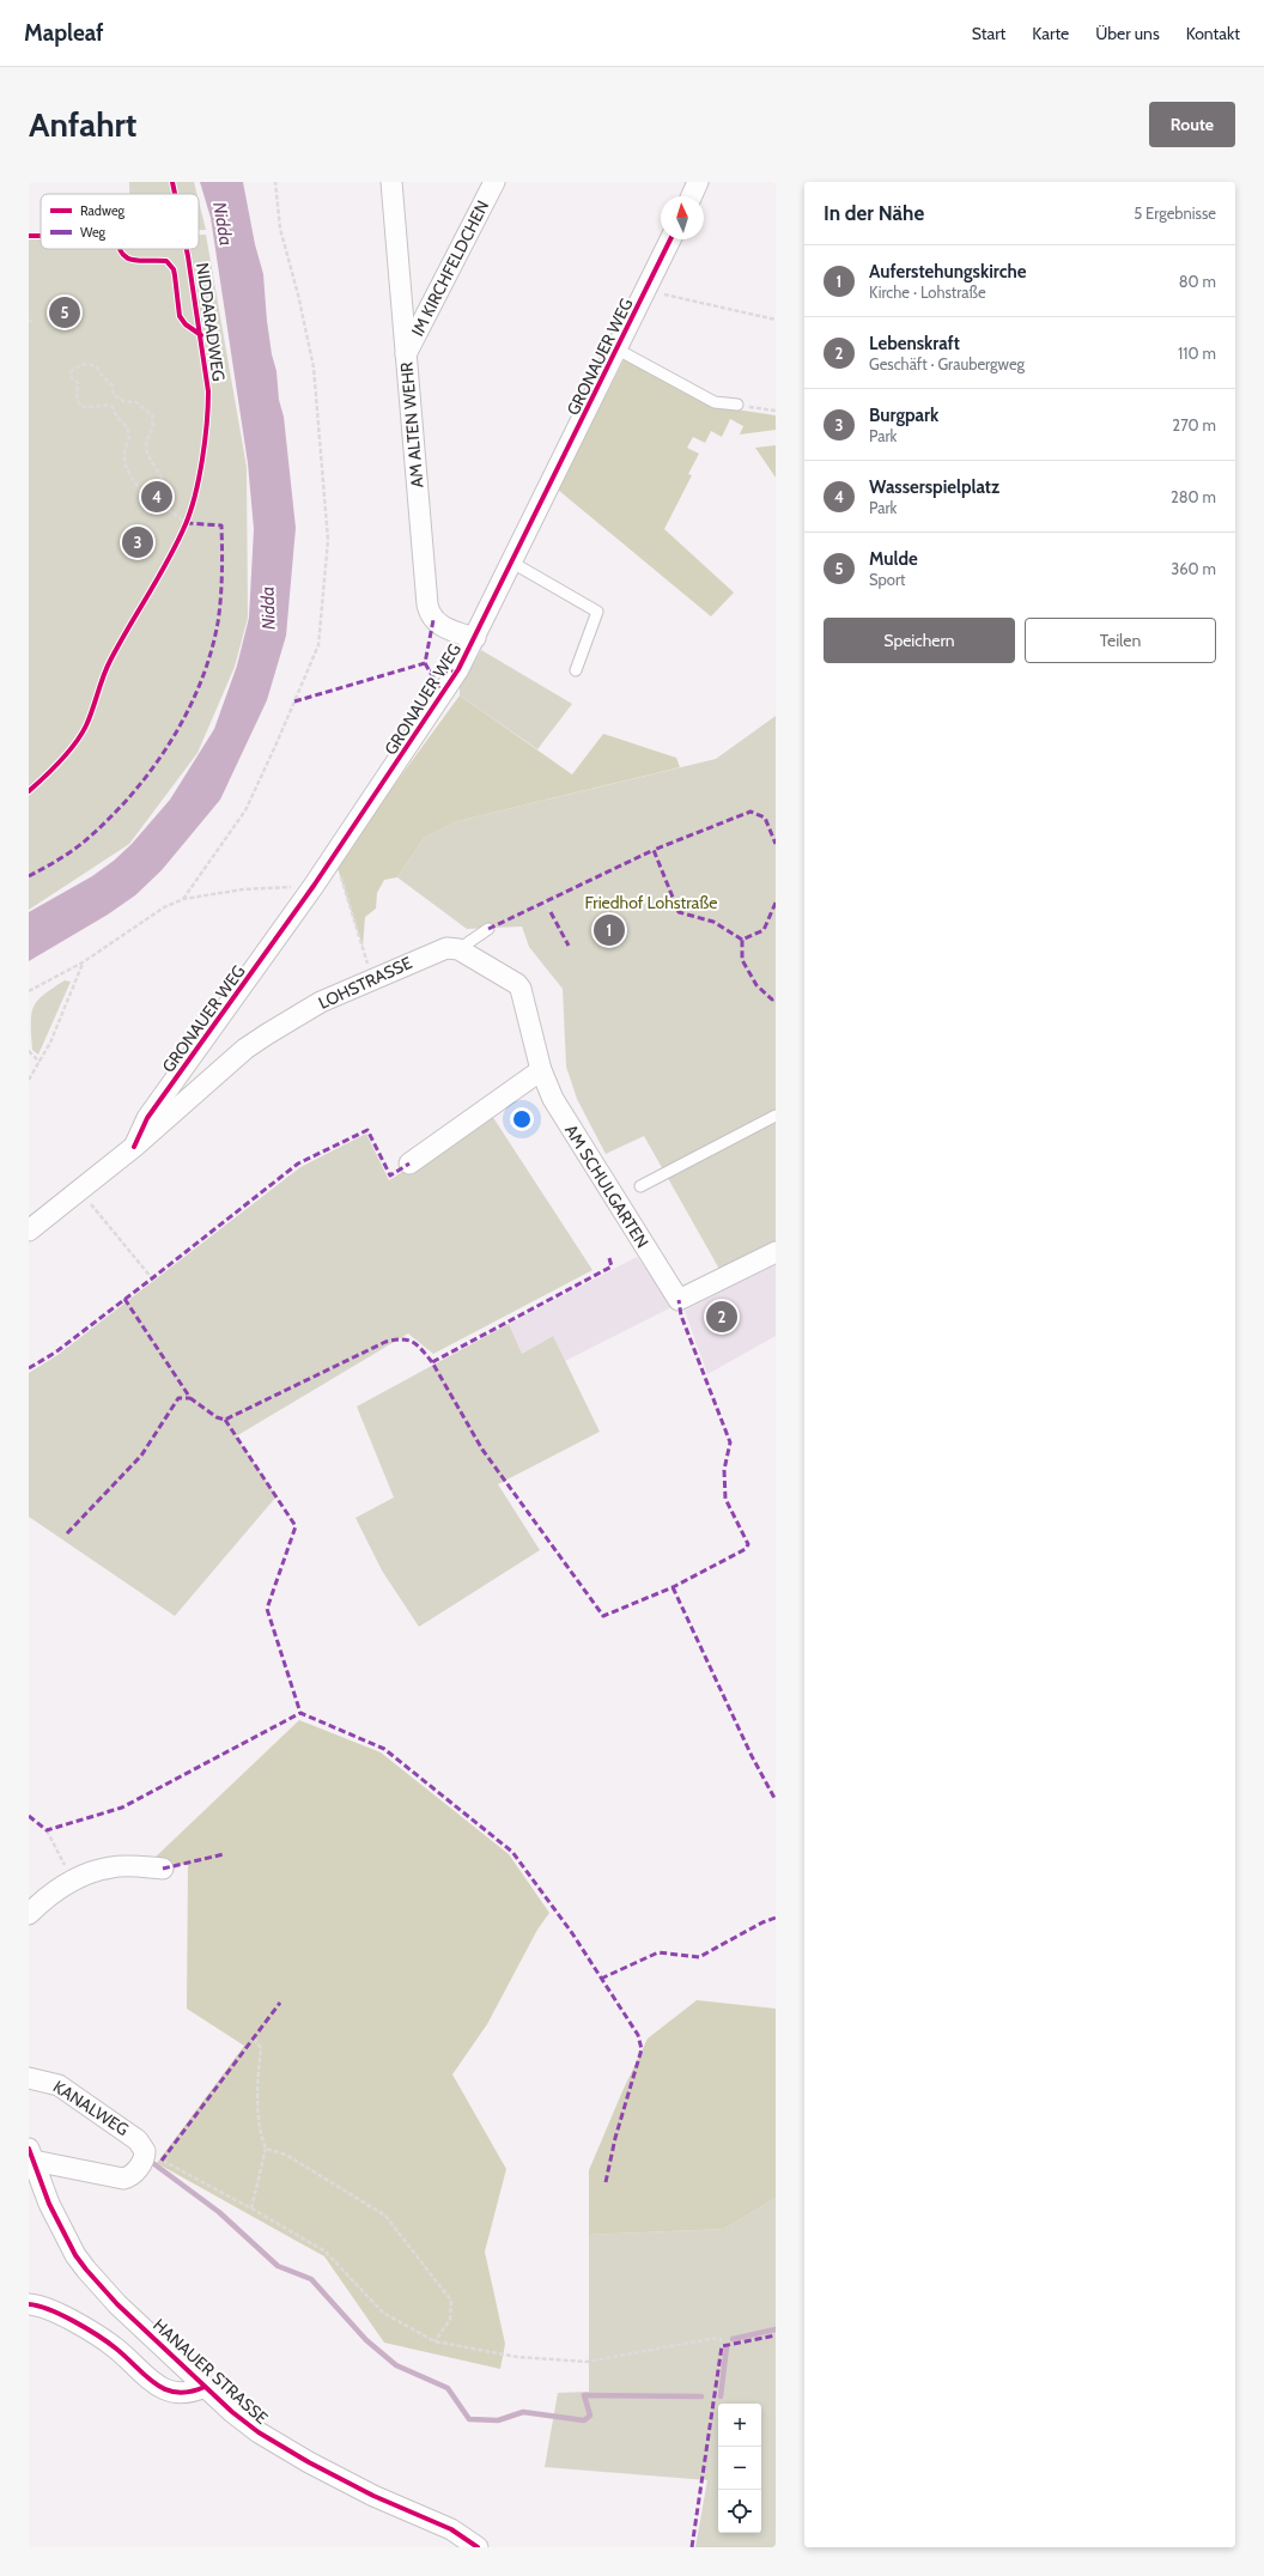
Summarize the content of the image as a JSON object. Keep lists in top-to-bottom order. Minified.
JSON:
{"streets":{"street":["IM KIRCHFELDCHEN","GRONAUER WEG","AM ALTEN WEHR","LOHSTRASSE","AM SCHULGARTEN","KANALWEG","HANAUER STRASSE"],"cycle path":["NIDDARADWEG"]},"crossings":[["IM KIRCHFELDCHEN","AM ALTEN WEHR"],["GRONAUER WEG","AM ALTEN WEHR"],["GRONAUER WEG","LOHSTRASSE"]],"water":["Nidda"],"parks":["Friedhof Lohstraße"],"legend":["Radweg","Weg"],"north":"top","page":{"header":"Mapleaf","nav":["Start","Karte","Über uns","Kontakt"],"buttons":["Route",["Speichern","Teilen"]],"title":"Anfahrt","heading":["In der Nähe","5 Ergebnisse"],"list":[{"mark":"1","name":"Auferstehungskirche","note":"Kirche · Lohstraße","value":"80 m"},{"mark":"2","name":"Lebenskraft","note":"Geschäft · Graubergweg","value":"110 m"},{"mark":"3","name":"Burgpark","note":"Park","value":"270 m"},{"mark":"4","name":"Wasserspielplatz","note":"Park","value":"280 m"},{"mark":"5","name":"Mulde","note":"Sport","value":"360 m"}],"pins":["5","4","3","1","2"],"map_buttons":["+","−"]}}
